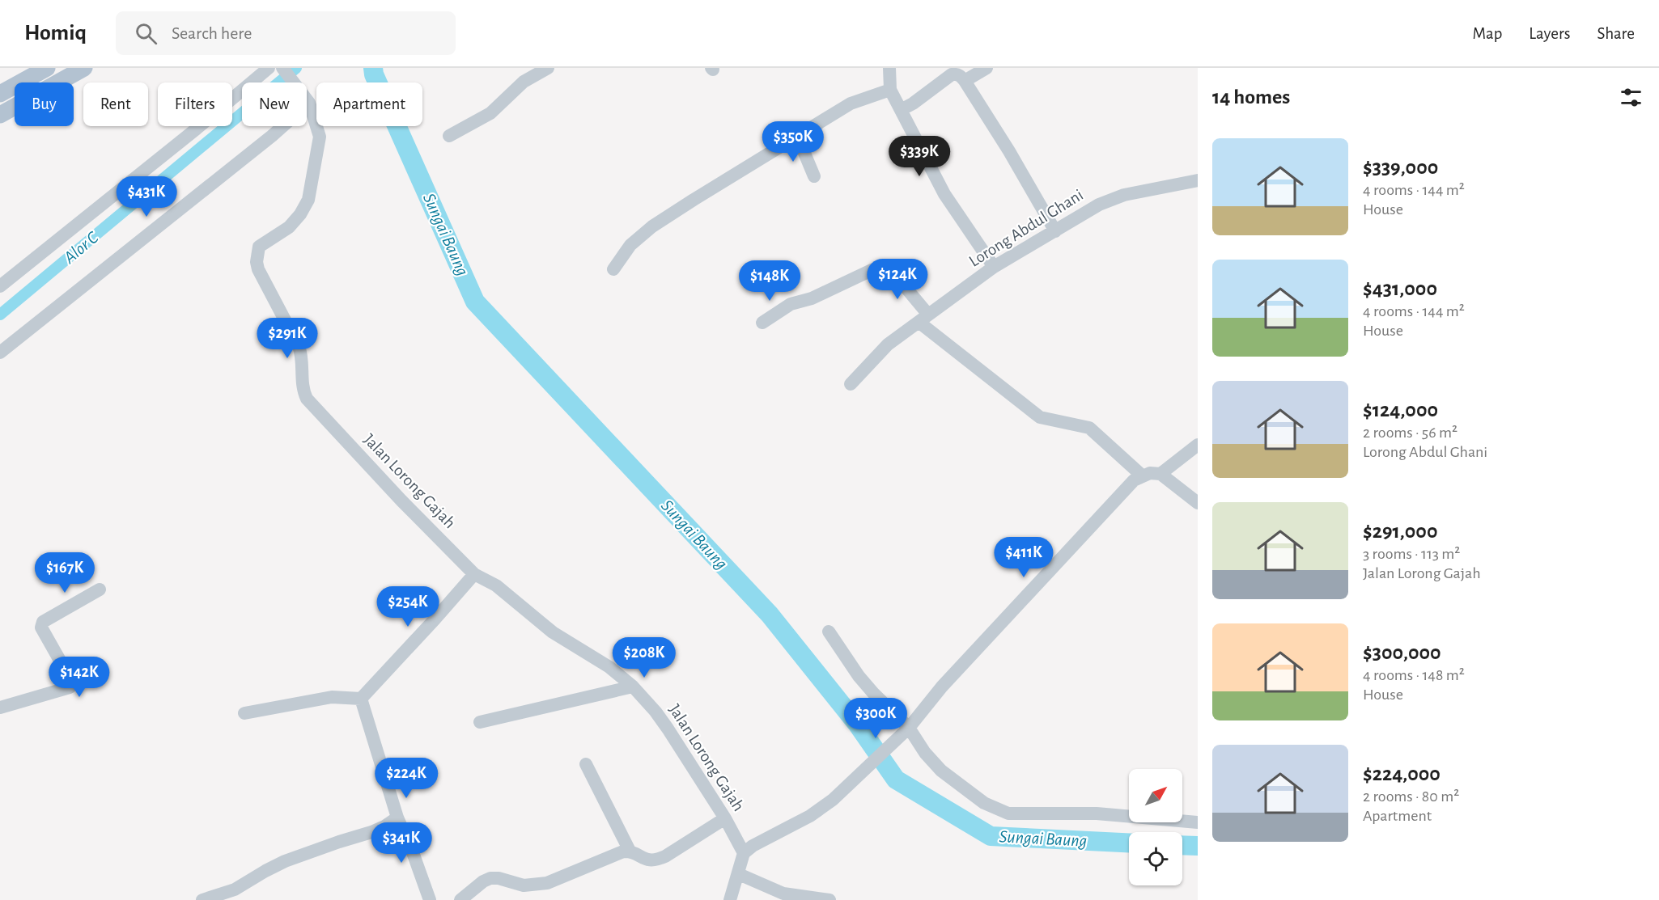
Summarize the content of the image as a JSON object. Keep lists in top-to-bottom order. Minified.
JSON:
{"streets":{"street":["Lorong Abdul Ghani","Jalan Lorong Gajah"]},"water":["Sungai Baung","Alor C"],"north":"top right","page":{"header":"Homiq","search":"Search here","nav":["Map","Layers","Share"],"heading":"14 homes","chip":["Buy","Rent","Filters","New","Apartment"],"price":["$350K","$339K","$431K","$124K","$148K","$291K","$411K","$167K","$254K","$208K","$142K","$300K","$224K","$341K"],"list":[{"name":"$339,000","note":"4 rooms · 144 m² · House"},{"name":"$431,000","note":"4 rooms · 144 m² · House"},{"name":"$124,000","note":"2 rooms · 56 m² · Lorong Abdul Ghani"},{"name":"$291,000","note":"3 rooms · 113 m² · Jalan Lorong Gajah"},{"name":"$300,000","note":"4 rooms · 148 m² · House"},{"name":"$224,000","note":"2 rooms · 80 m² · Apartment"}]}}
